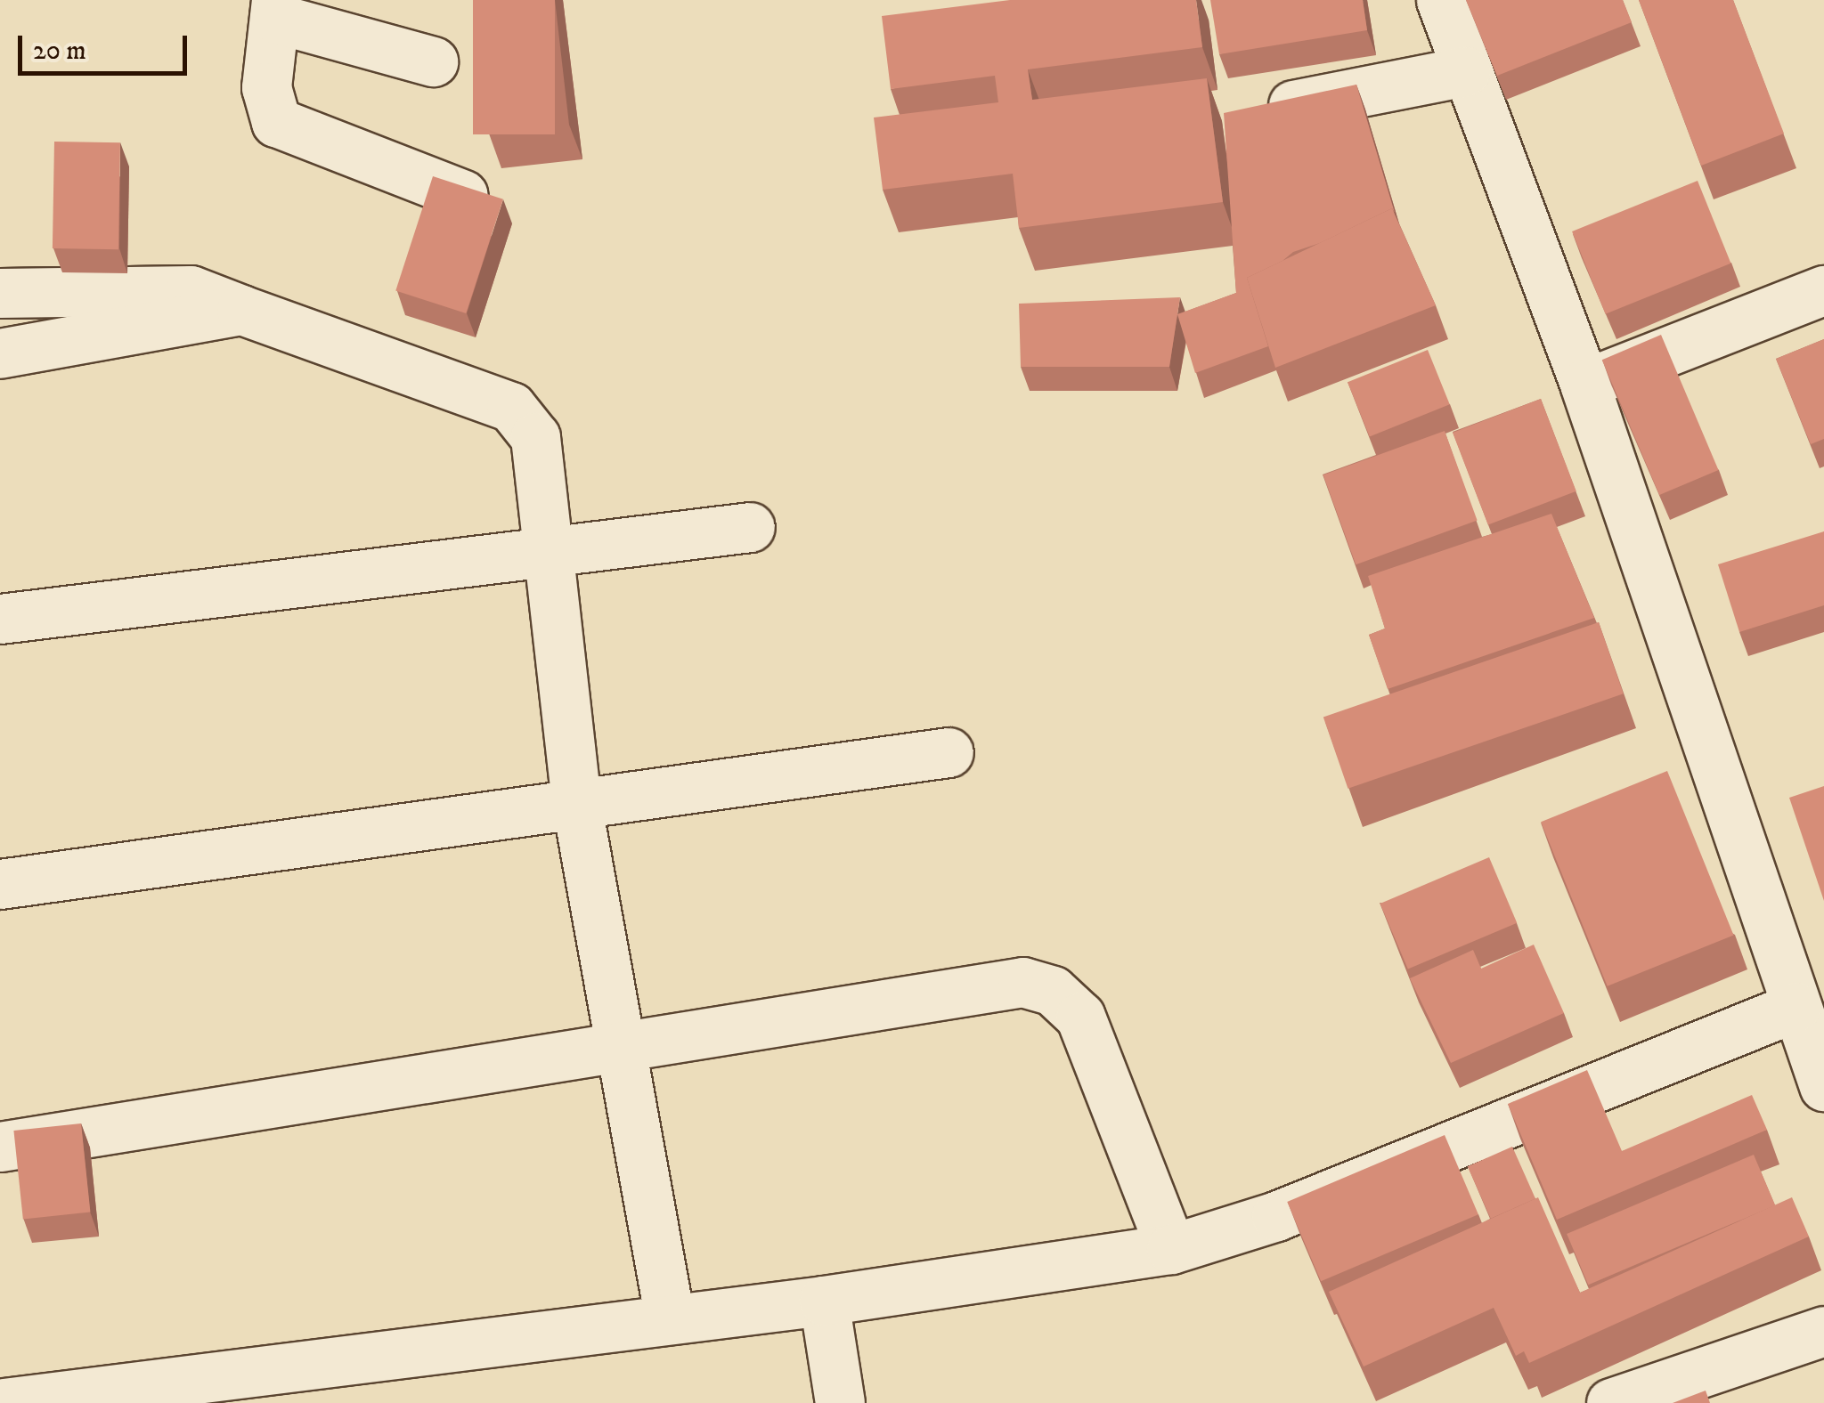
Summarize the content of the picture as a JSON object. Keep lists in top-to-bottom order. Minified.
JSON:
{"scale_bar":"20 m"}
